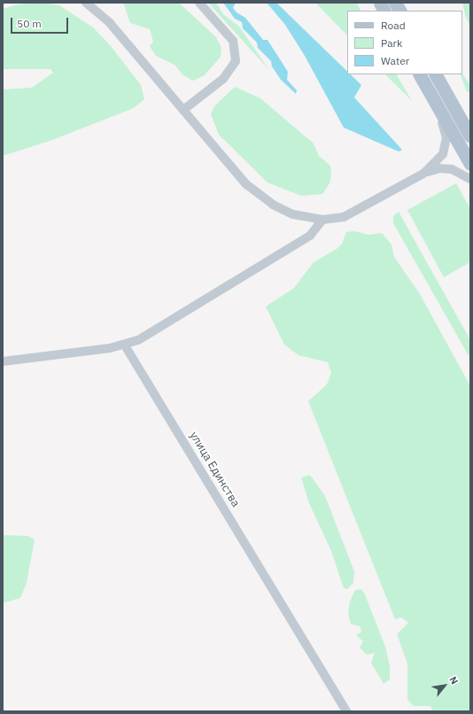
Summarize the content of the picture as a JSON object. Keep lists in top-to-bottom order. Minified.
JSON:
{"streets":{"street":["улица Единства"]},"legend":["Road","Park","Water"],"scale_bar":"50 m","north":"top right"}
